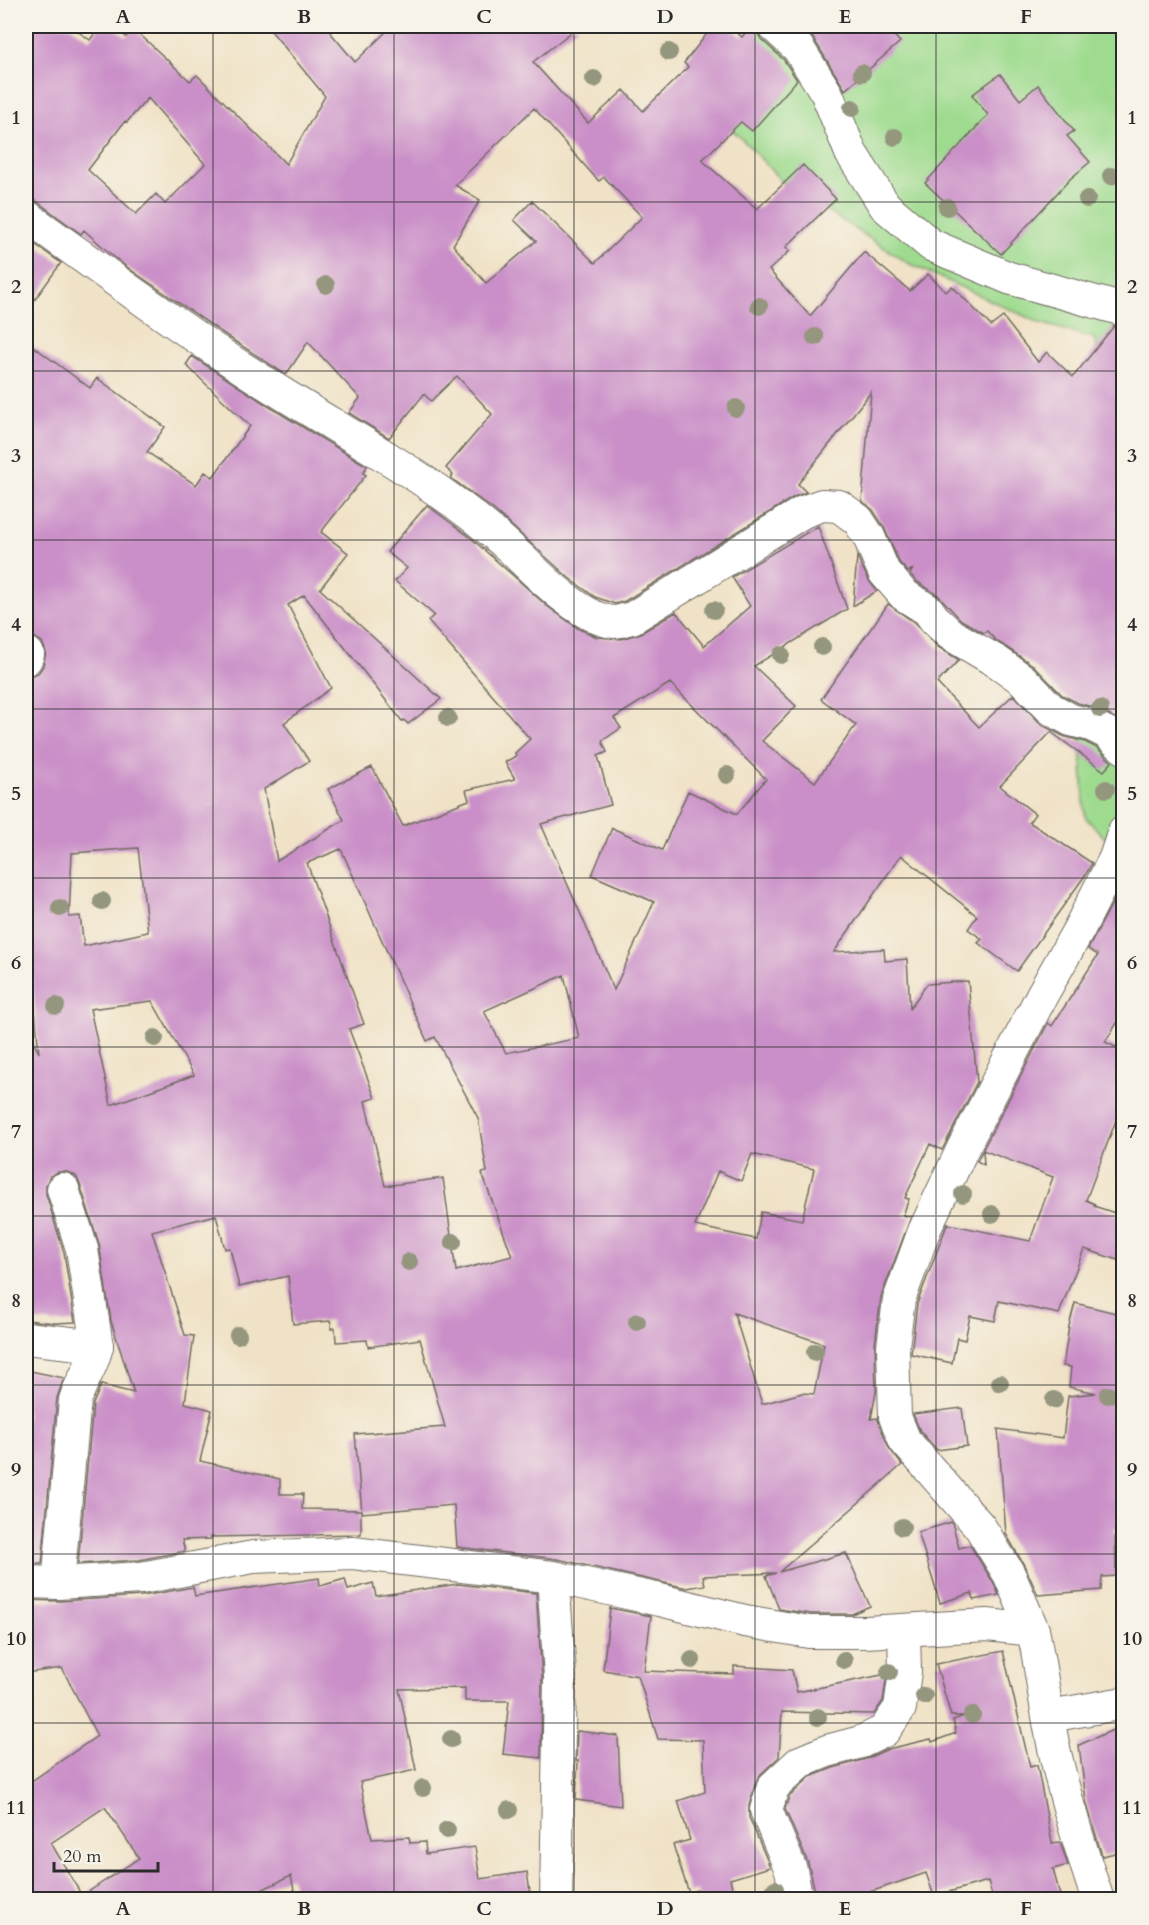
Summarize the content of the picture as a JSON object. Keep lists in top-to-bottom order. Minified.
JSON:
{"scale_bar":"20 m","grid":{"columns":["A","B","C","D","E","F"],"rows":["1","2","3","4","5","6","7","8","9","10","11"]}}
